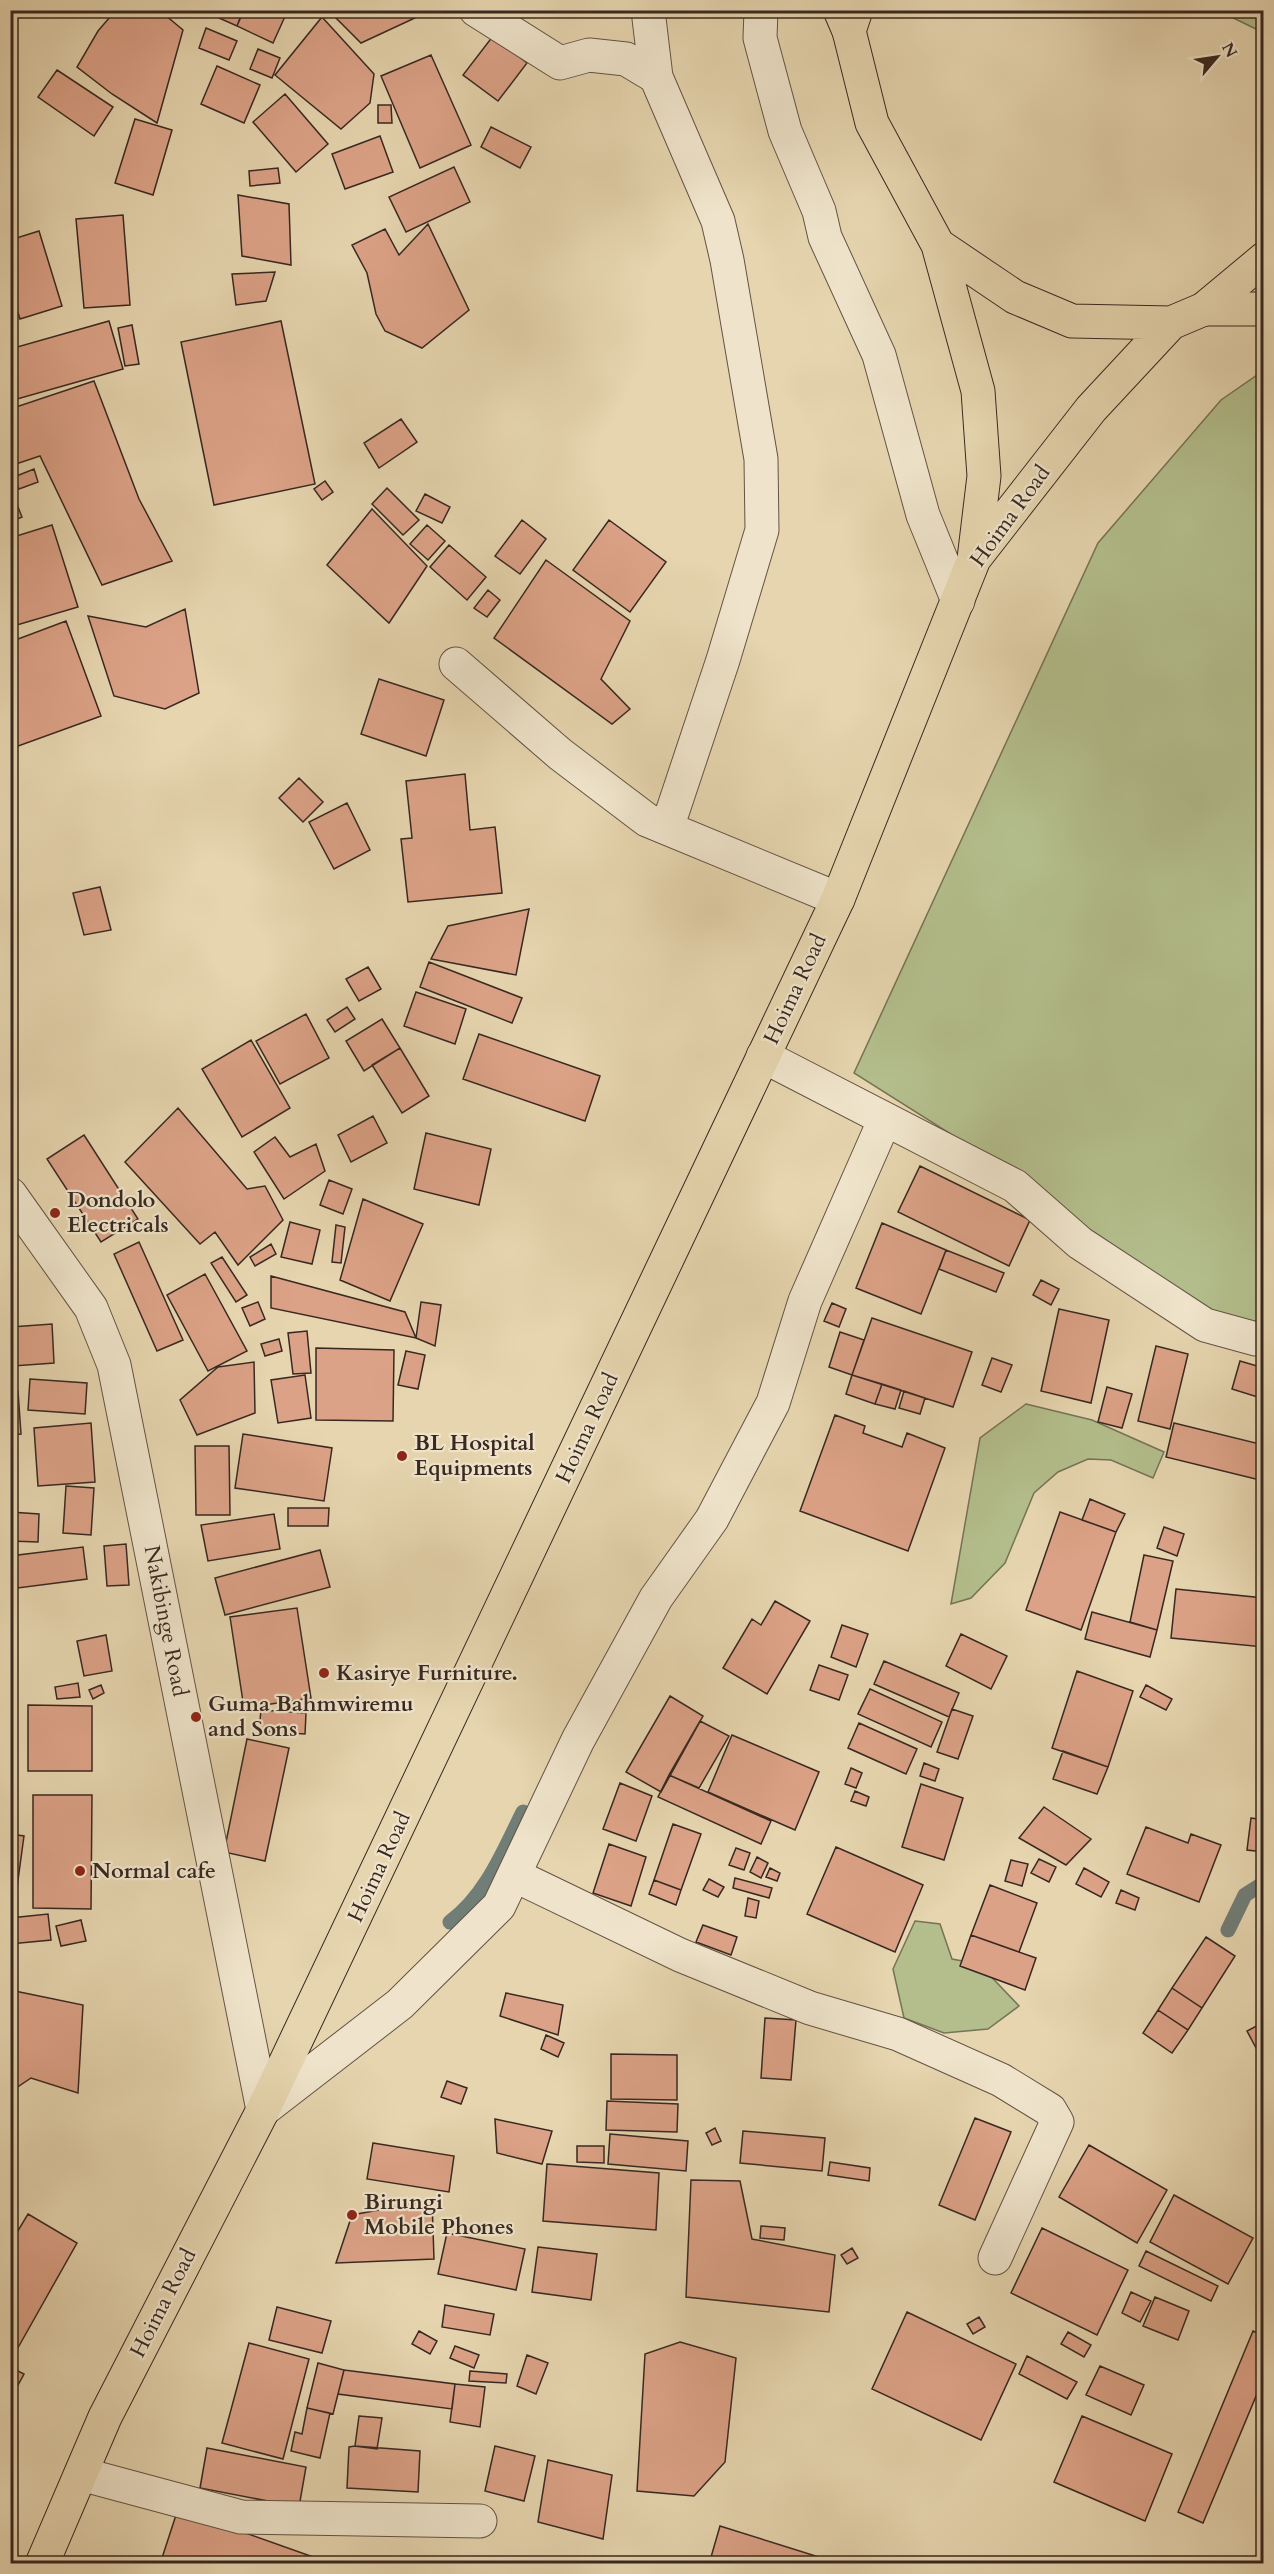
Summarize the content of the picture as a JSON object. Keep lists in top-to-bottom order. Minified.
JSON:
{"streets":{"main road":["Hoima Road"],"street":["Nakibinge Road"]},"crossings":[["Hoima Road","Nakibinge Road"]],"places":["Dondolo Electricals","BL Hospital Equipments","Kasirye Furniture.","Guma Bahmwiremu and Sons","Normal cafe","Birungi Mobile Phones"],"north":"top right"}
